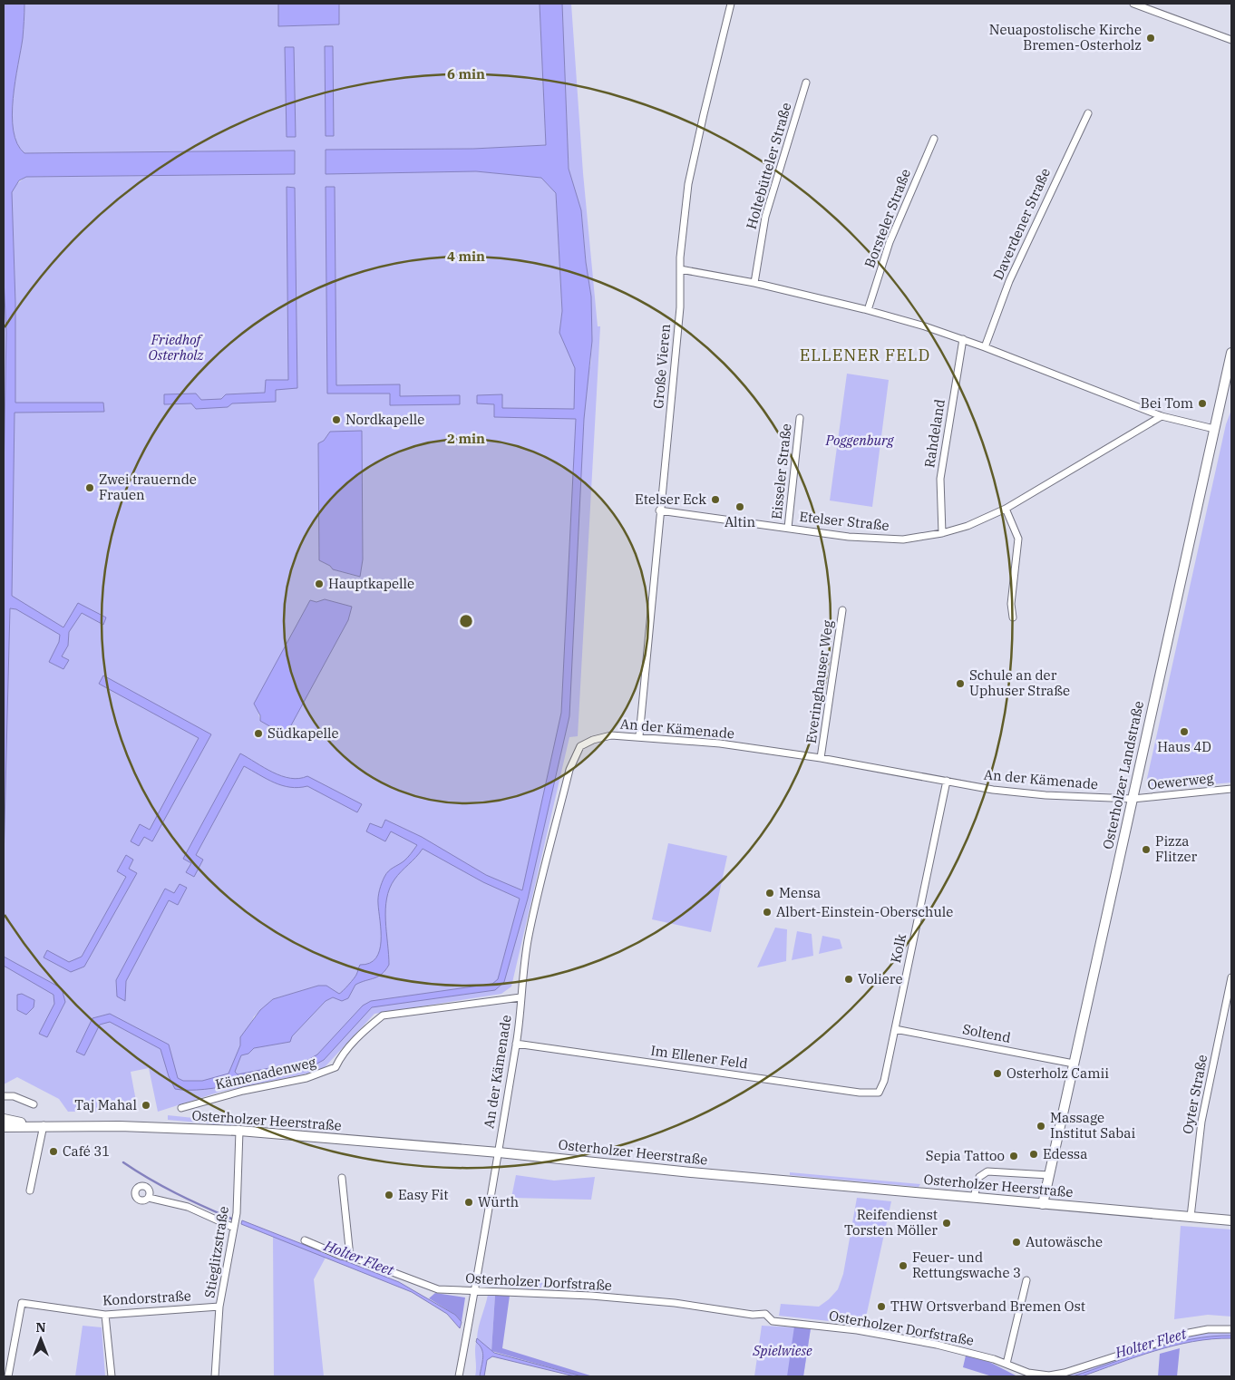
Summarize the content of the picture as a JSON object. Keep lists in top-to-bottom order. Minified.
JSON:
{"streets":{"main road":["Osterholzer Landstraße","Osterholzer Heerstraße"],"street":["Holtebütteler Straße","Borsteler Straße","Daverdener Straße","Große Vieren","Rahdeland","Eisseler Straße","Etelser Straße","Everinghauser Weg","An der Kämenade","Oewerweg","Kolk","Soltend","Im Ellener Feld","Kämenadenweg","Oyter Straße","Stieglitzstraße","Osterholzer Dorfstraße","Kondorstraße"]},"crossings":[["Große Vieren","Etelser Straße"],["Große Vieren","An der Kämenade"],["Rahdeland","Etelser Straße"],["Eisseler Straße","Etelser Straße"],["Everinghauser Weg","An der Kämenade"],["An der Kämenade","Osterholzer Landstraße"],["An der Kämenade","Oewerweg"],["An der Kämenade","Kolk"],["An der Kämenade","Im Ellener Feld"],["An der Kämenade","Kämenadenweg"],["An der Kämenade","Osterholzer Heerstraße"],["An der Kämenade","Osterholzer Dorfstraße"],["Osterholzer Landstraße","Oewerweg"],["Osterholzer Landstraße","Soltend"],["Osterholzer Landstraße","Osterholzer Heerstraße"],["Kolk","Soltend"],["Kolk","Im Ellener Feld"],["Oyter Straße","Osterholzer Heerstraße"],["Osterholzer Heerstraße","Stieglitzstraße"],["Stieglitzstraße","Kondorstraße"]],"districts":["ELLENER FELD"],"water":["Holter Fleet"],"parks":["Friedhof Osterholz","Poggenburg","Spielwiese"],"places":["Neuapostolische Kirche Bremen-Osterholz","Bei Tom","Nordkapelle","Zwei trauernde Frauen","Etelser Eck","Altin","Hauptkapelle","Schule an der Uphuser Straße","Haus 4D","Südkapelle","Pizza Flitzer","Mensa","Albert-Einstein-Oberschule","Voliere","Osterholz Camii","Taj Mahal","Massage Institut Sabai","Café 31","Edessa","Sepia Tattoo","Easy Fit","Würth","Reifendienst Torsten Möller","Autowäsche","Feuer- und Rettungswache 3","THW Ortsverband Bremen Ost"],"north":"top","rings":["6 min","4 min","2 min"]}
